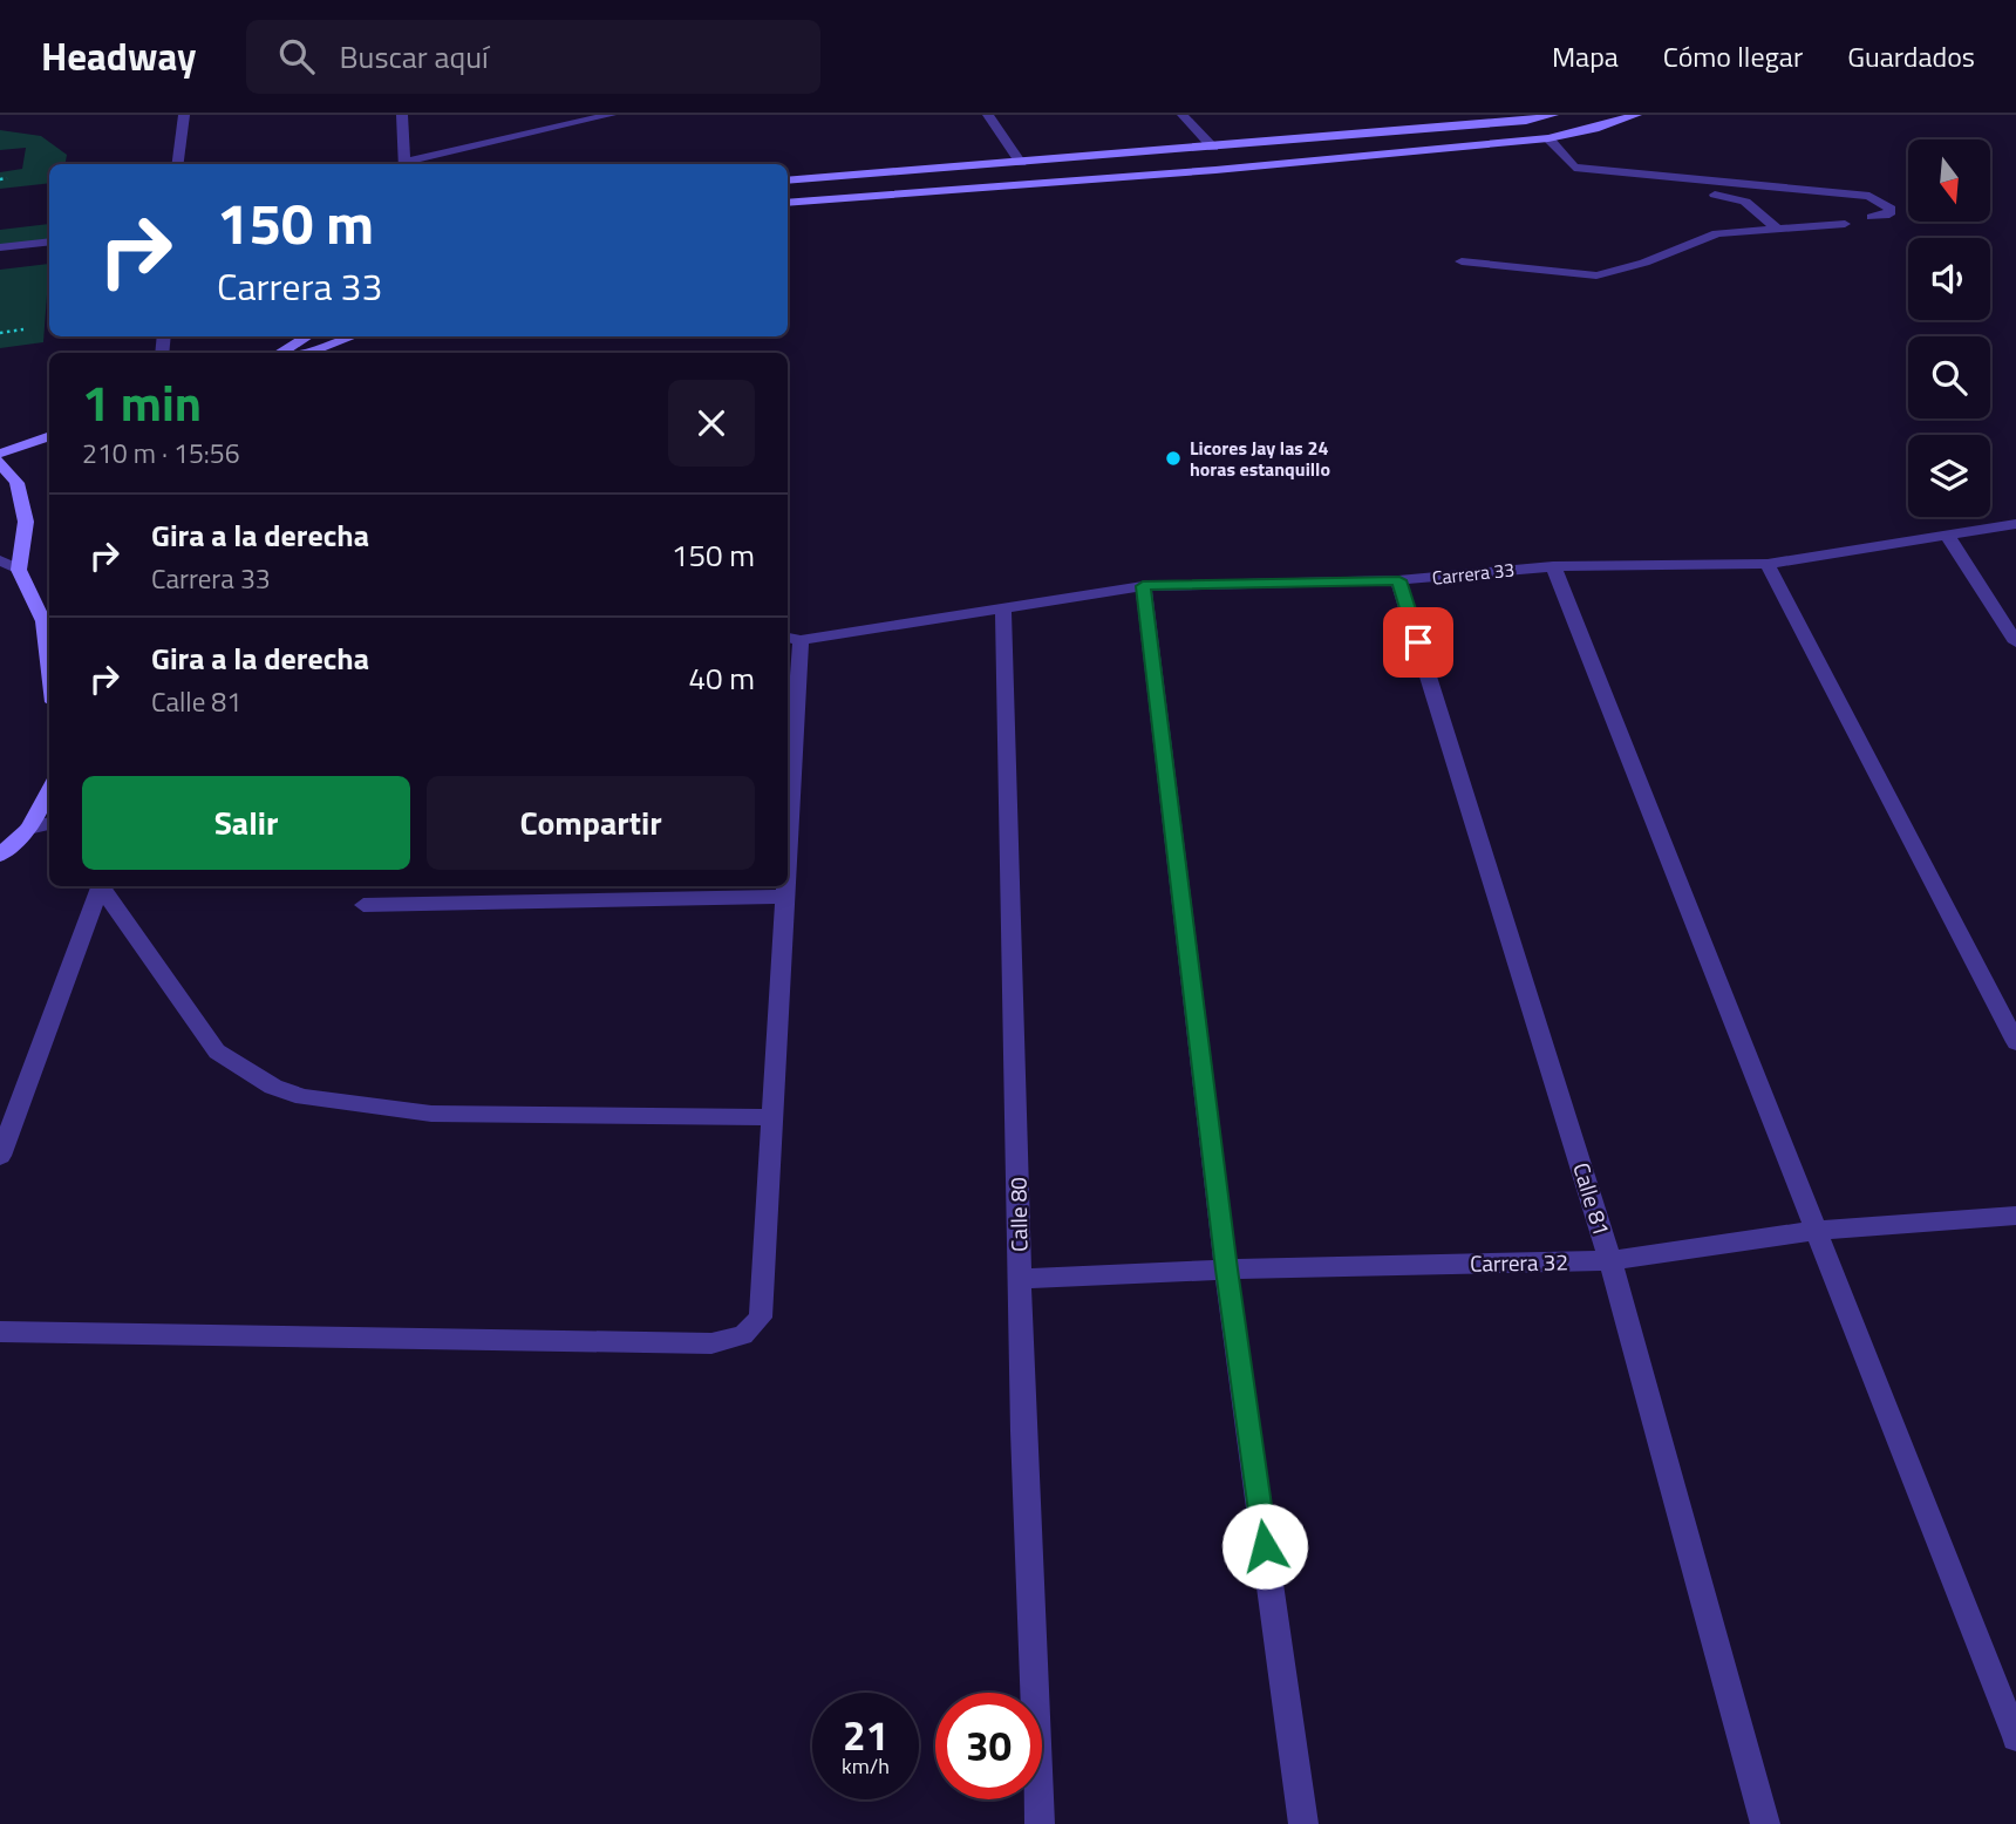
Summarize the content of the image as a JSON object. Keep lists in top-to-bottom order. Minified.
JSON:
{"streets":{"street":["Carrera 33","Calle 81","Calle 80","Carrera 32"]},"crossings":[["Carrera 33","Calle 81"],["Carrera 33","Calle 80"],["Calle 81","Carrera 32"],["Calle 80","Carrera 32"]],"places":["Licores Jay las 24 horas estanquillo"],"north":"bottom","page":{"header":"Headway","search":"Buscar aquí","nav":["Mapa","Cómo llegar","Guardados"],"turn":["150 m","Carrera 33"],"heading":["1 min","210 m · 15:56"],"list":[{"name":"Gira a la derecha","note":"Carrera 33","value":"150 m"},{"name":"Gira a la derecha","note":"Calle 81","value":"40 m"}],"buttons":["Salir","Compartir"],"speed":"21 km/h","limit":"30"}}
